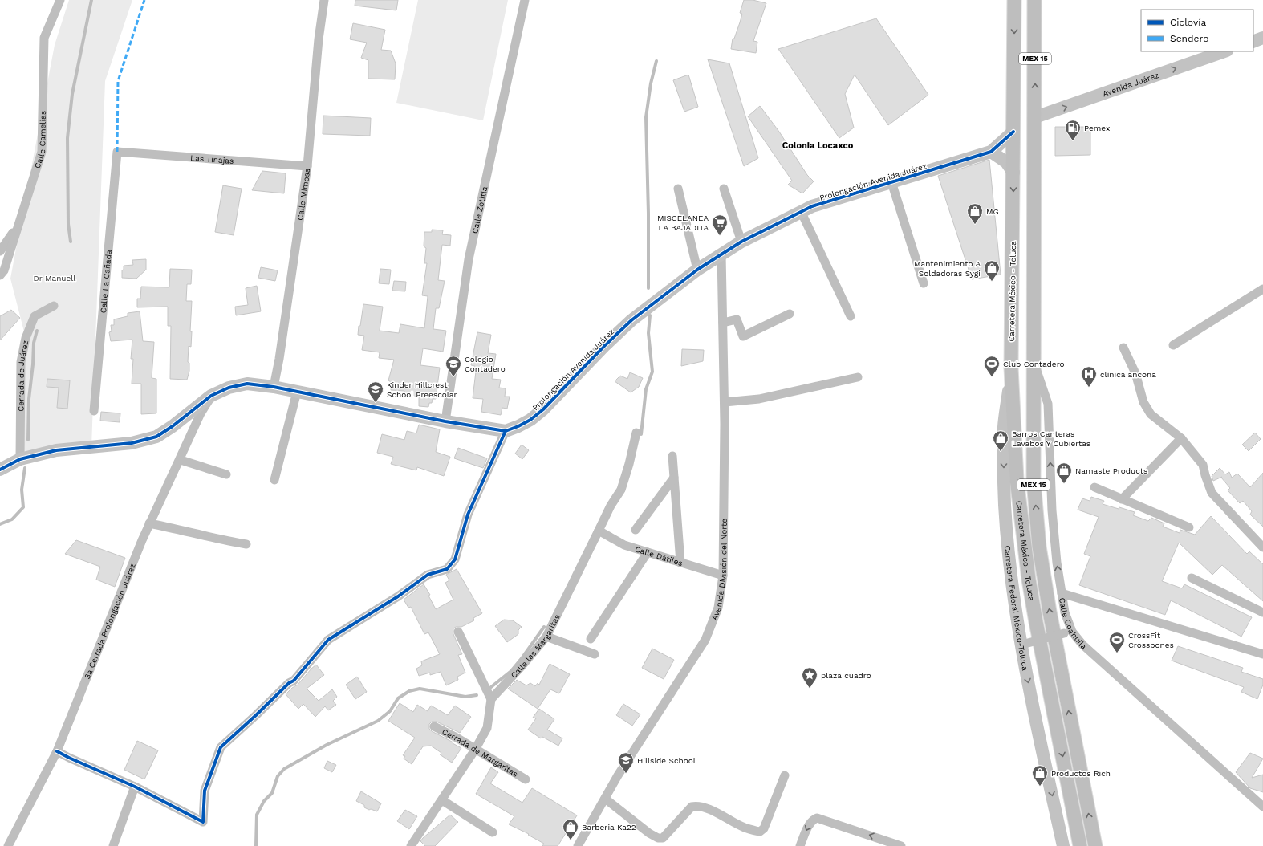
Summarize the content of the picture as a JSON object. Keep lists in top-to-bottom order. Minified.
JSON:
{"streets":{"main road":["MEX 15","Carretera México - Toluca"],"street":["Avenida Juárez","Calle Camelias","Las Tinajas","Prolongación Avenida Juárez","Calle Mimosa","Calle Zotitla","Calle La Cañada","Cerrada de Juárez","Calle Dátiles","Avenida División del Norte","Carretera Federal México-Toluca","3a Cerrada Prolongación Juárez","Calle Coahuila","Calle las Margaritas","Cerrada de Margaritas"]},"crossings":[["Avenida Juárez","Carretera México - Toluca"],["Las Tinajas","Calle Mimosa"],["Las Tinajas","Calle La Cañada"],["Prolongación Avenida Juárez","Carretera México - Toluca"],["Prolongación Avenida Juárez","Avenida División del Norte"],["Carretera México - Toluca","Carretera Federal México-Toluca"],["Carretera México - Toluca","Calle Coahuila"],["Calle Dátiles","Avenida División del Norte"],["Calle Dátiles","Calle las Margaritas"]],"one_way":["Avenida Juárez","Carretera Federal México-Toluca","Calle Coahuila"],"districts":["Colonia Locaxco"],"parks":["Dr Manuell"],"places":{"fuel station":["Pemex"],"shop":["MG","Mantenimiento A Soldadoras Sygi","Barros Canteras Lavabos Y Cubiertas","Namaste Products","Productos Rich","Barberia Ka22"],"supermarket":["MISCELANEA LA BAJADITA"],"school or university":["Colegio Contadero","Kinder Hillcrest School Preescolar","Hillside School"],"sports":["Club Contadero","CrossFit Crossbones"],"hospital":["clinica ancona"],"place":["plaza cuadro"]},"legend":["Ciclovía","Sendero"]}
